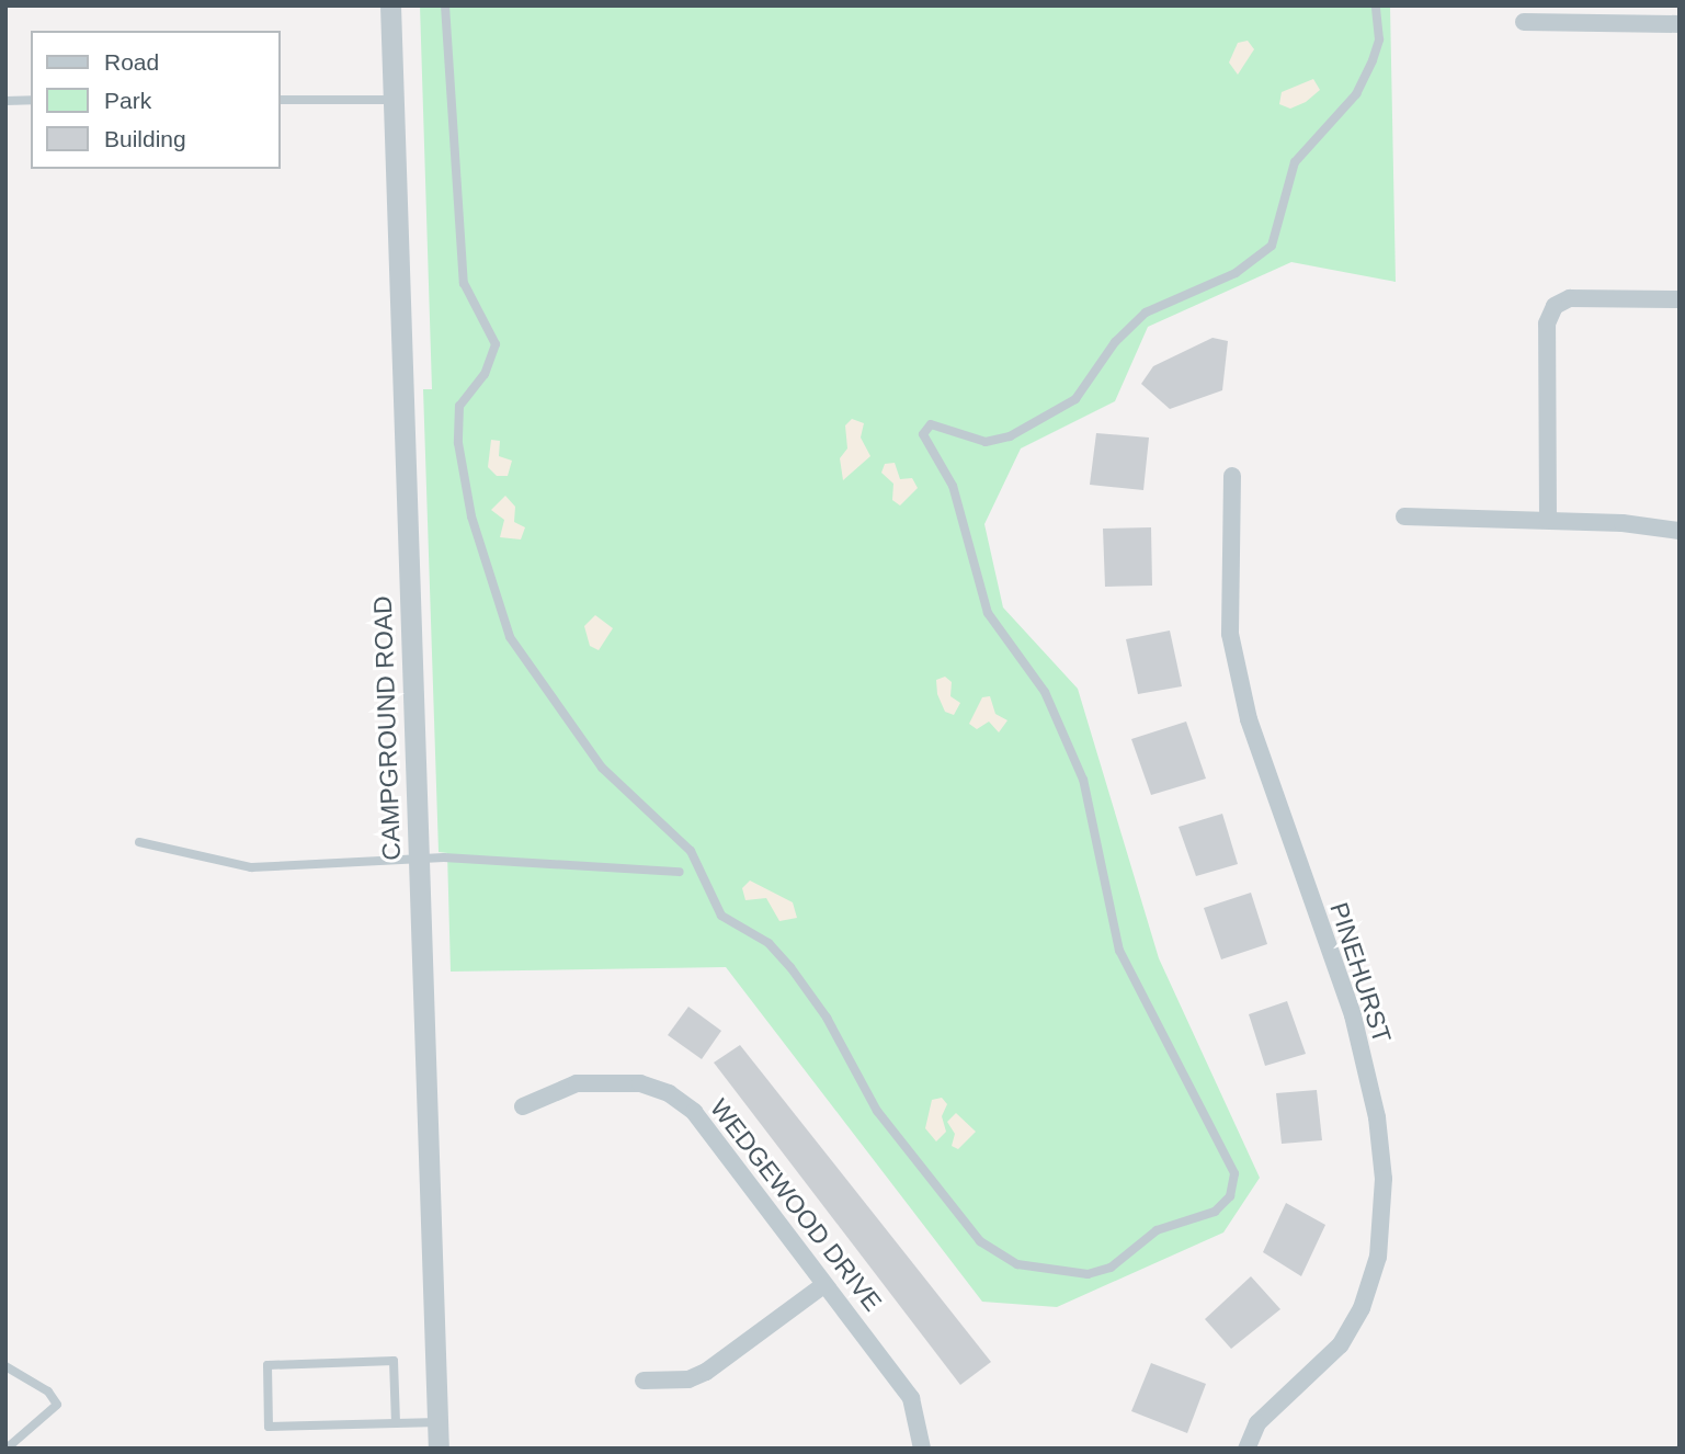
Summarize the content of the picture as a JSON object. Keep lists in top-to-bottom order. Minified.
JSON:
{"streets":{"street":["CAMPGROUND ROAD","PINEHURST","WEDGEWOOD DRIVE"]},"legend":["Road","Park","Building"]}
